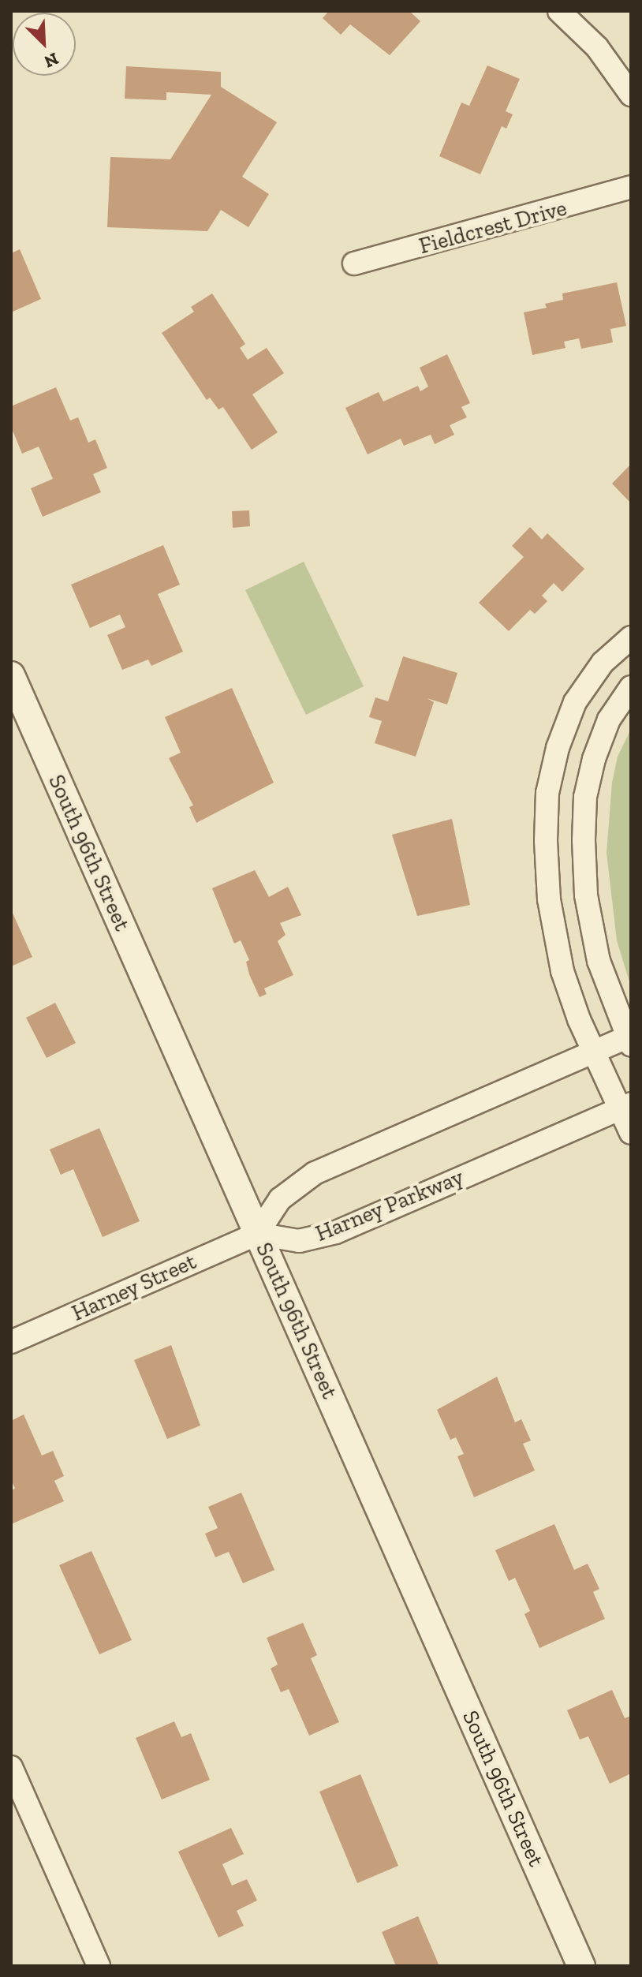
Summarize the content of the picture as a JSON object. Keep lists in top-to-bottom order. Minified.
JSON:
{"streets":{"street":["Fieldcrest Drive","South 96th Street","Harney Parkway","Harney Street"]},"crossings":[["South 96th Street","Harney Parkway"],["South 96th Street","Harney Street"],["Harney Parkway","Harney Street"]],"north":"bottom right"}
